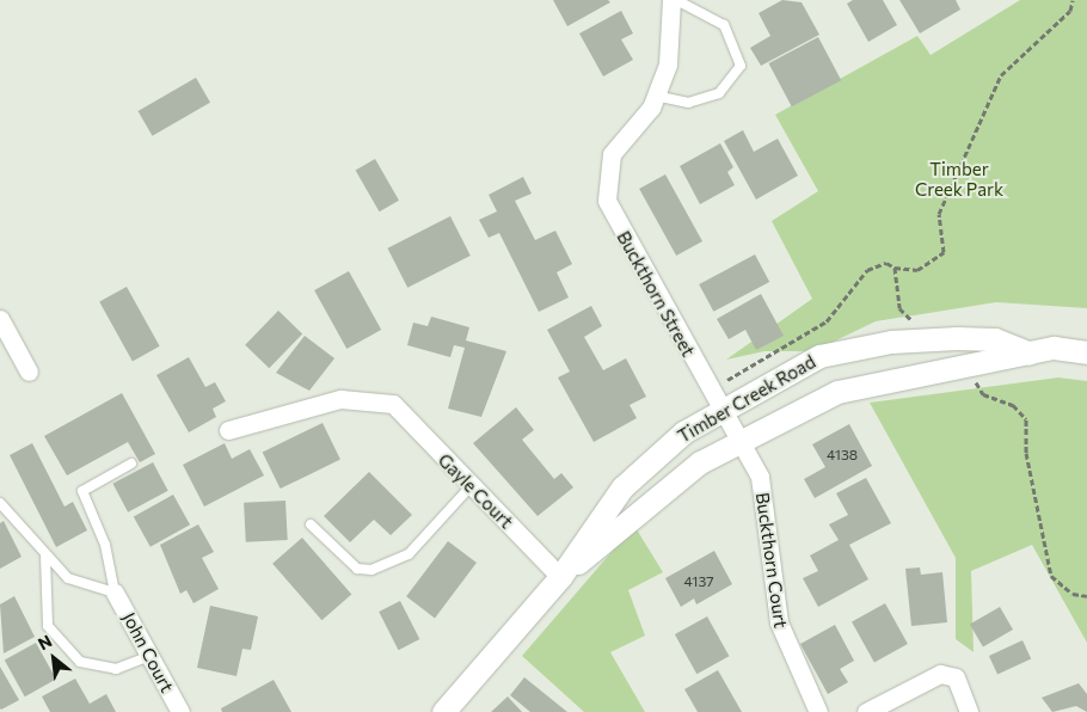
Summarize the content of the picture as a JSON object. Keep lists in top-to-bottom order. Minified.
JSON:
{"streets":{"street":["Buckthorn Street","Timber Creek Road","Gayle Court","Buckthorn Court","John Court"]},"crossings":[["Buckthorn Street","Timber Creek Road"],["Buckthorn Street","Buckthorn Court"],["Timber Creek Road","Gayle Court"],["Timber Creek Road","Buckthorn Court"]],"parks":["Timber Creek Park"],"house_numbers":["4138","4137"],"north":"top left"}
